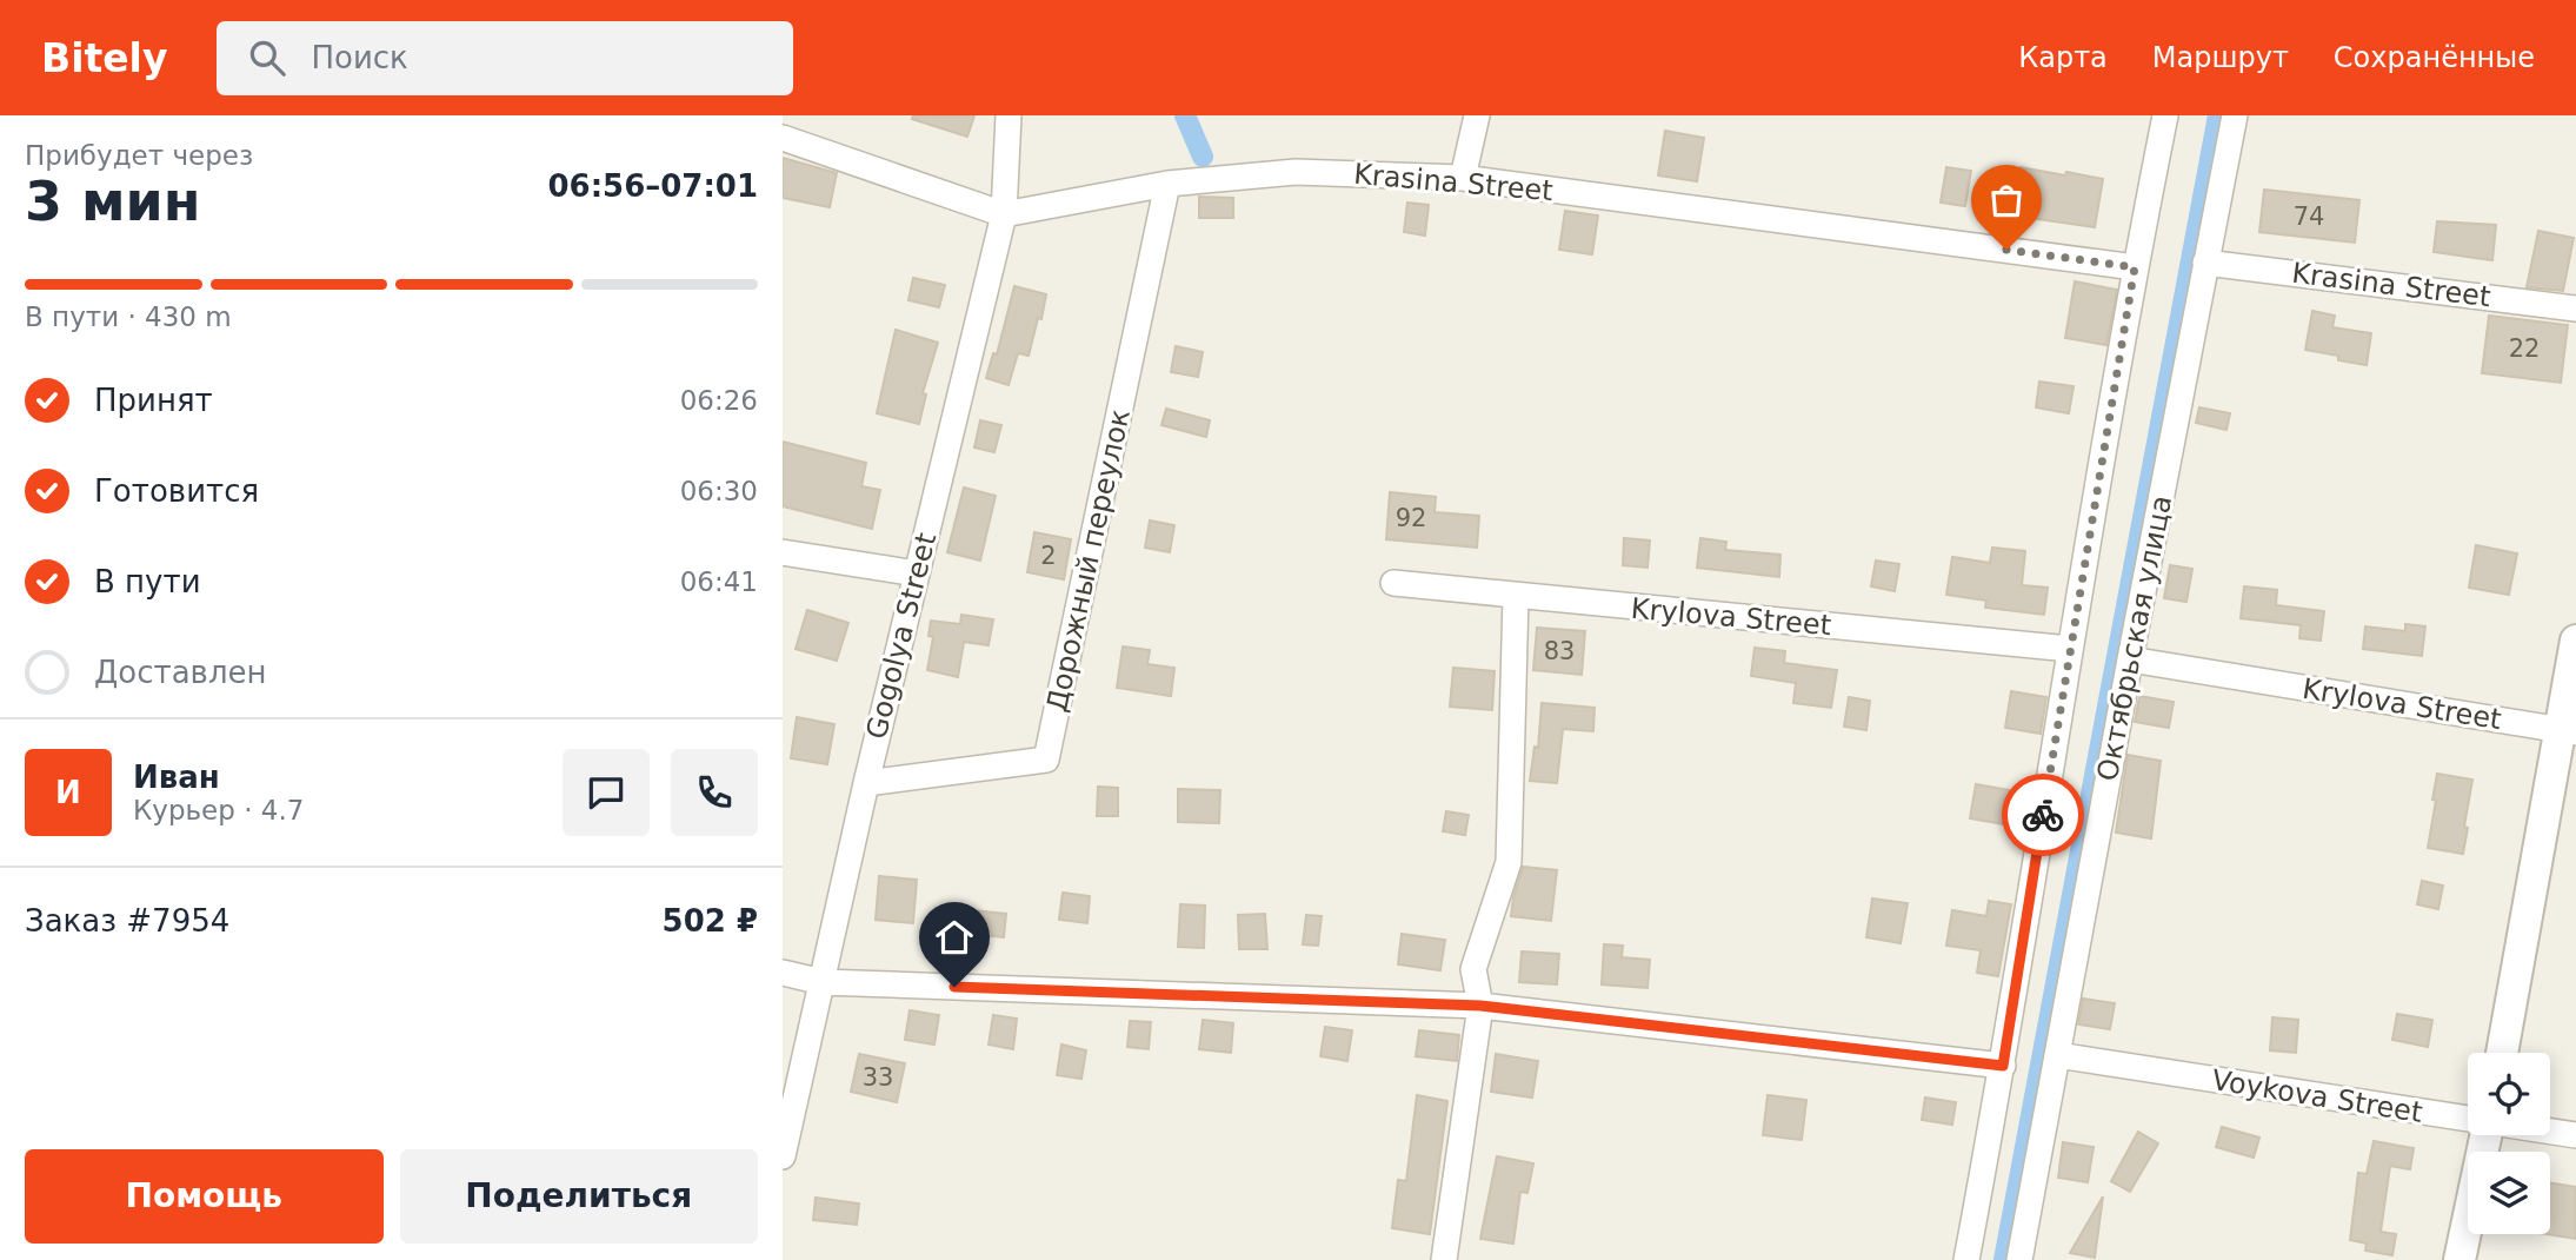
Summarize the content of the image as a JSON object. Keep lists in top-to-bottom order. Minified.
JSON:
{"streets":{"street":["Krasina Street","Дорожный переулок","Krylova Street","Gogolya Street","Октябрьская улица","Voykova Street"]},"crossings":[["Krasina Street","Дорожный переулок"],["Krasina Street","Gogolya Street"],["Krasina Street","Октябрьская улица"],["Дорожный переулок","Gogolya Street"],["Krylova Street","Октябрьская улица"],["Октябрьская улица","Voykova Street"]],"house_numbers":["74","22","92","2","83","33"],"page":{"header":"Bitely","search":"Поиск","nav":["Карта","Маршрут","Сохранённые"],"heading":["3 мин","Прибудет через","06:56–07:01"],"panel":["Иван","Курьер · 4.7","Заказ #7954","502 ₽"],"bar":"В пути · 430 m","list":[["Принят","06:26"],["Готовится","06:30"],["В пути","06:41"],"Доставлен"],"round":"И","buttons":["Помощь","Поделиться"]}}
